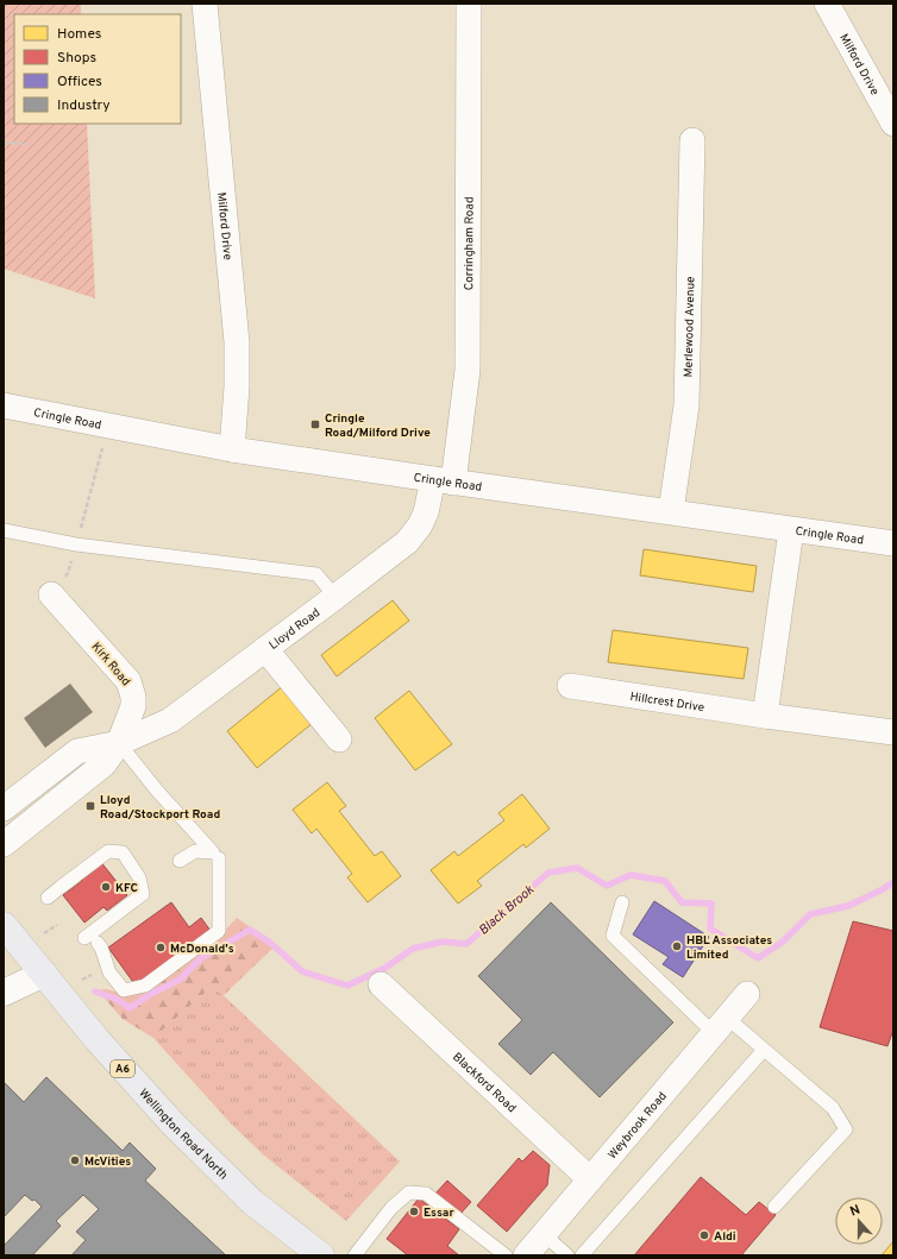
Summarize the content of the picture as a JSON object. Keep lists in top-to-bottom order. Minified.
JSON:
{"streets":{"highway":["A6","Wellington Road North"],"street":["Milford Drive","Corringham Road","Merlewood Avenue","Cringle Road","Lloyd Road","Kirk Road","Hillcrest Drive","Blackford Road","Weybrook Road"]},"crossings":[["Milford Drive","Cringle Road"],["Corringham Road","Cringle Road"],["Corringham Road","Lloyd Road"],["Merlewood Avenue","Cringle Road"],["Cringle Road","Lloyd Road"],["Lloyd Road","Kirk Road"],["A6","Wellington Road North"],["Blackford Road","Weybrook Road"]],"water":["Black Brook"],"places":{"transit":["Cringle Road/Milford Drive","Lloyd Road/Stockport Road"],"other":["KFC","HBL Associates Limited","McDonald's","McVities","Essar","Aldi"]},"legend":["Homes","Shops","Offices","Industry"],"north":"top"}
